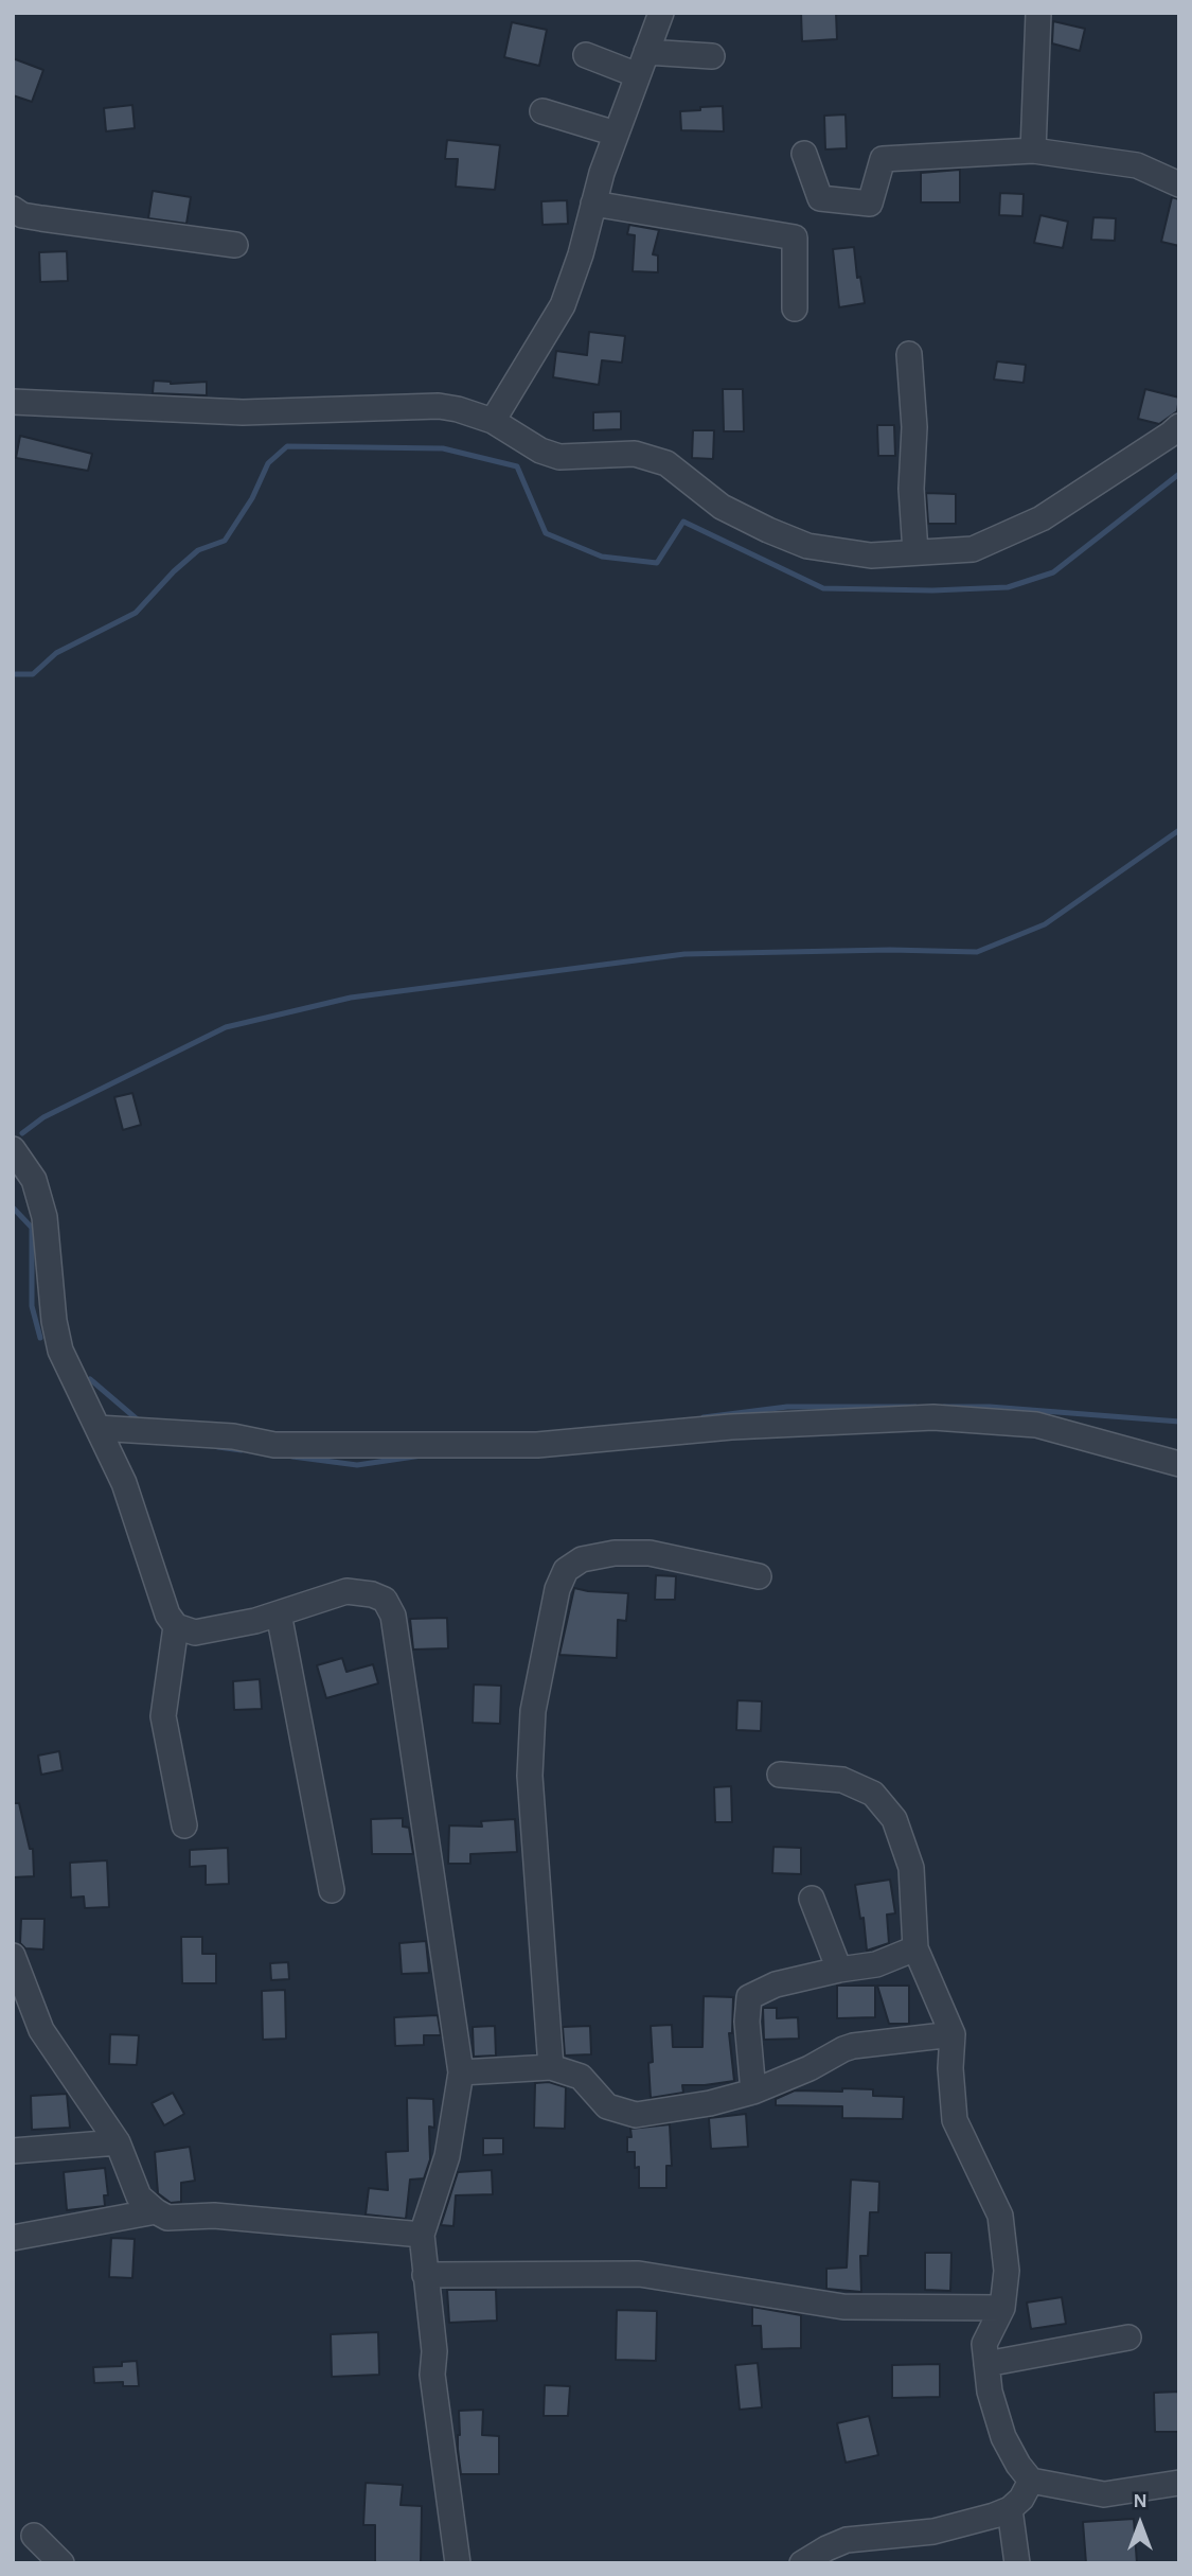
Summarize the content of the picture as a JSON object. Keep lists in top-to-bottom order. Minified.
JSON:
{"north":"top"}
